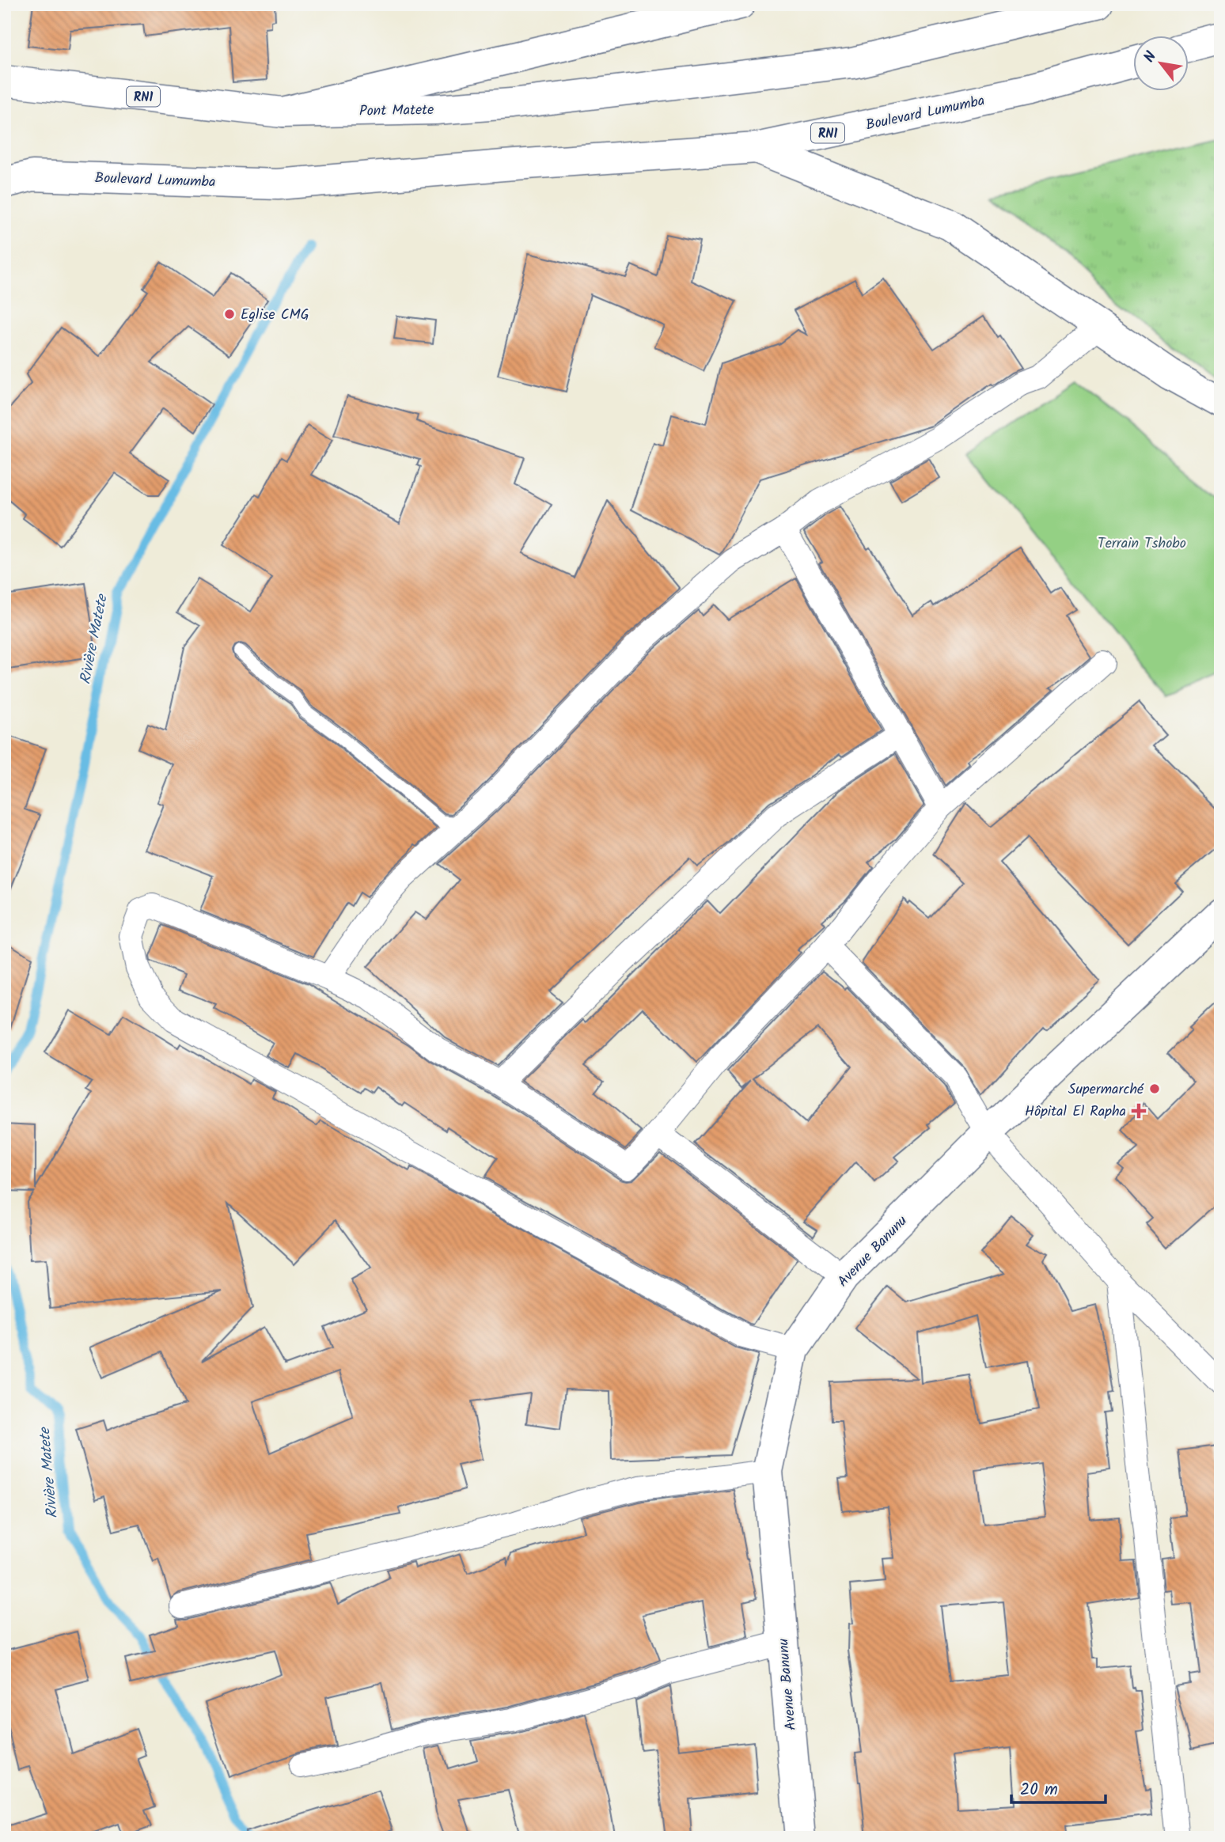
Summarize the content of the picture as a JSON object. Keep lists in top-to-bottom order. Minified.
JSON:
{"streets":{"main road":["RN1","Pont Matete","Boulevard Lumumba","Avenue Banunu"]},"crossings":[["RN1","Pont Matete"]],"water":["Rivière Matete"],"parks":["Terrain Tshobo"],"places":{"other":["Eglise CMG","Supermarché"],"health":["Hôpital El Rapha"]},"scale_bar":"20 m","north":"top left"}
